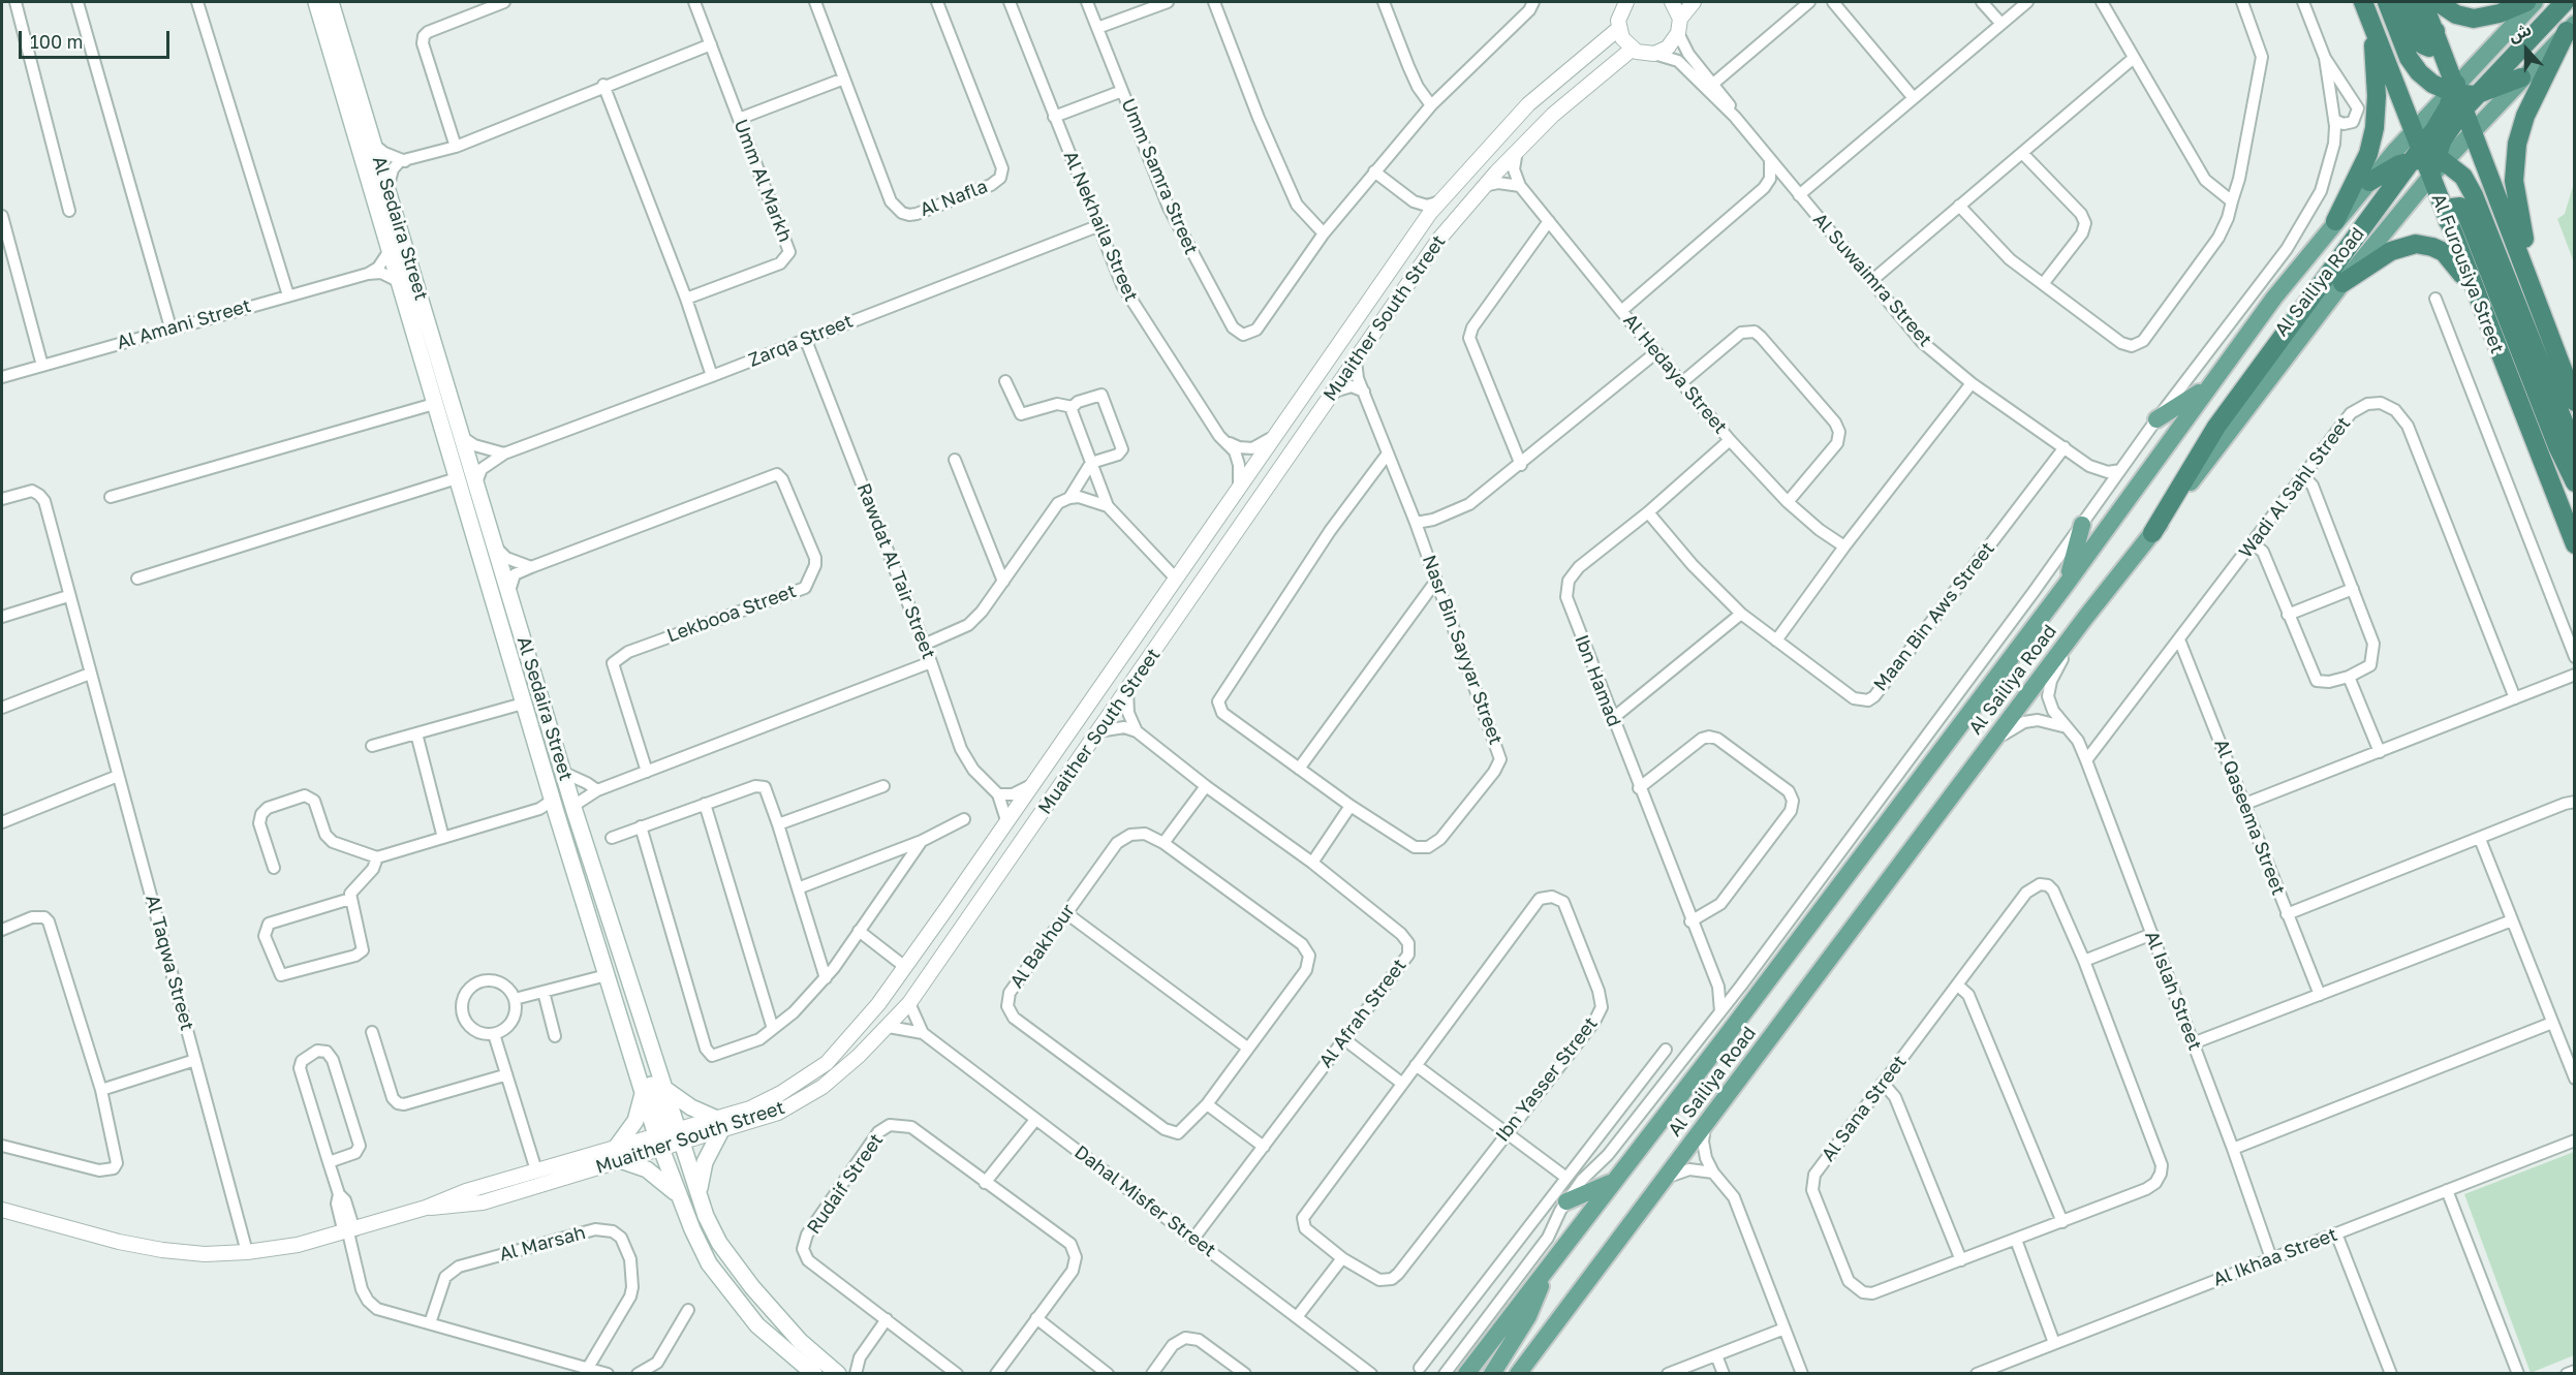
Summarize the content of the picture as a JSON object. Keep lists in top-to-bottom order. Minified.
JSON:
{"streets":{"highway":["Al Furousiya Street"],"main road":["Al Sedaira Street","Al Sailiya Road"],"street":["Umm Samra Street","Umm Al Markh","Al Nafla","Al Nekhaila Street","Al Suwaimra Street","Muaither South Street","Al Amani Street","Zarqa Street","Al Hedaya Street","Wadi Al Sahl Street","Rawdat Al Tair Street","Lekbooa Street","Maan Bin Aws Street","Nasr Bin Sayyar Street","Ibn Hamad","Al Qaseema Street","Al Bakhour","Al Taqwa Street","Al Islah Street","Al Afrah Street","Ibn Yasser Street","Al Sana Street","Rudaif Street","Dahal Misfer Street","Al Marsah","Al Ikhaa Street"]},"crossings":[["Umm Samra Street","Al Nekhaila Street"],["Al Nekhaila Street","Muaither South Street"],["Al Nekhaila Street","Zarqa Street"],["Al Sedaira Street","Muaither South Street"],["Al Sedaira Street","Al Amani Street"],["Al Sedaira Street","Zarqa Street"],["Al Sedaira Street","Lekbooa Street"],["Al Furousiya Street","Al Sailiya Road"],["Al Suwaimra Street","Al Sailiya Road"],["Al Suwaimra Street","Maan Bin Aws Street"],["Al Sailiya Road","Ibn Hamad"],["Al Sailiya Road","Al Islah Street"],["Muaither South Street","Rawdat Al Tair Street"],["Muaither South Street","Nasr Bin Sayyar Street"],["Muaither South Street","Al Taqwa Street"],["Muaither South Street","Dahal Misfer Street"],["Zarqa Street","Rawdat Al Tair Street"],["Al Hedaya Street","Ibn Hamad"],["Wadi Al Sahl Street","Al Qaseema Street"],["Wadi Al Sahl Street","Al Islah Street"],["Maan Bin Aws Street","Ibn Hamad"],["Al Islah Street","Al Ikhaa Street"],["Al Afrah Street","Dahal Misfer Street"]],"scale_bar":"100 m","north":"top"}
